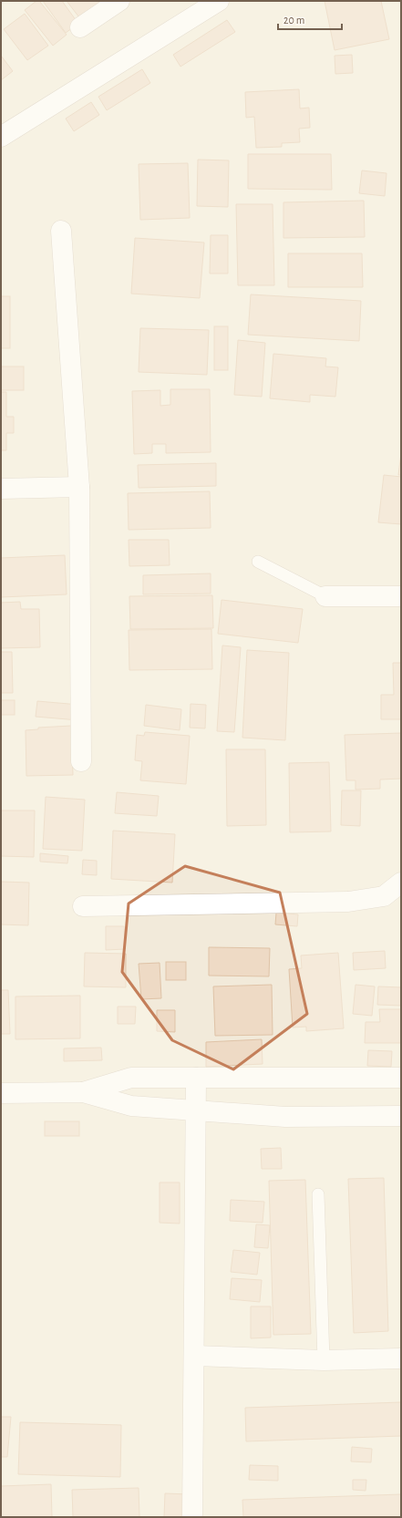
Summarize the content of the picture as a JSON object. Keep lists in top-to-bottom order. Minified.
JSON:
{"scale_bar":"20 m"}
